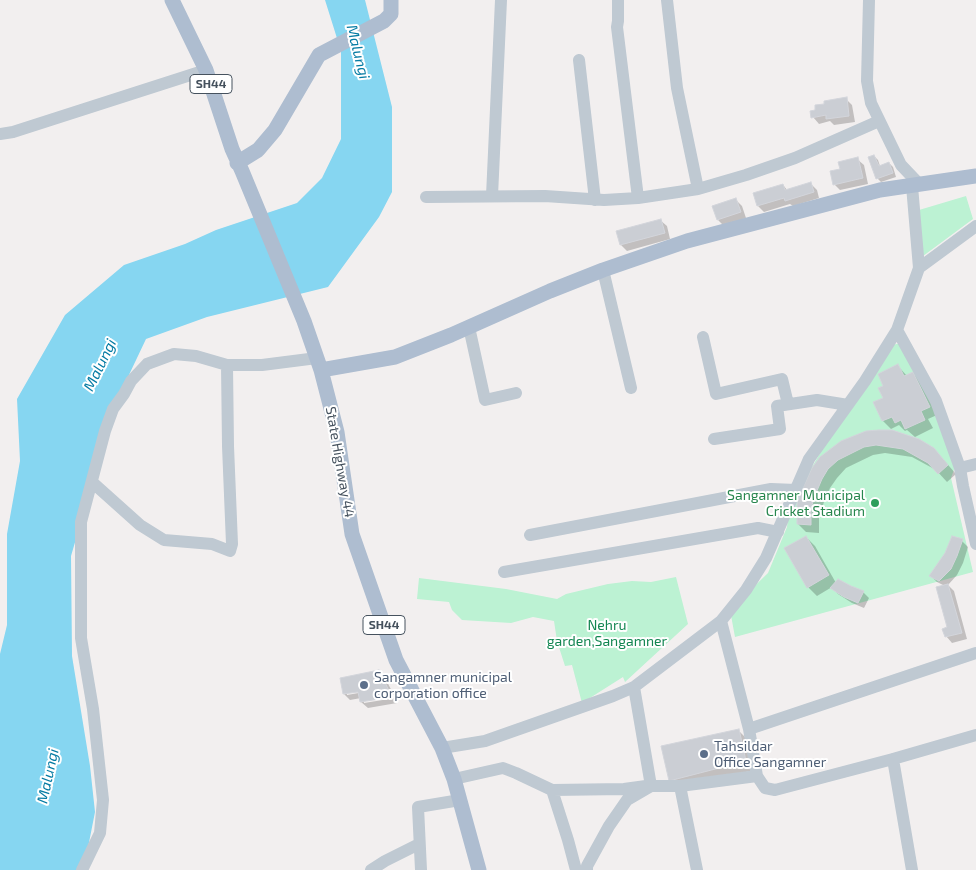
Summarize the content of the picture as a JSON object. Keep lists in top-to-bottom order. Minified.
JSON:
{"streets":{"main road":["SH44","State Highway 44"]},"water":["Malungi"],"parks":["Nehru garden,Sangamner"],"places":["Sangamner Municipal Cricket Stadium","Sangamner municipal corporation office","Tahsildar Office Sangamner"]}
